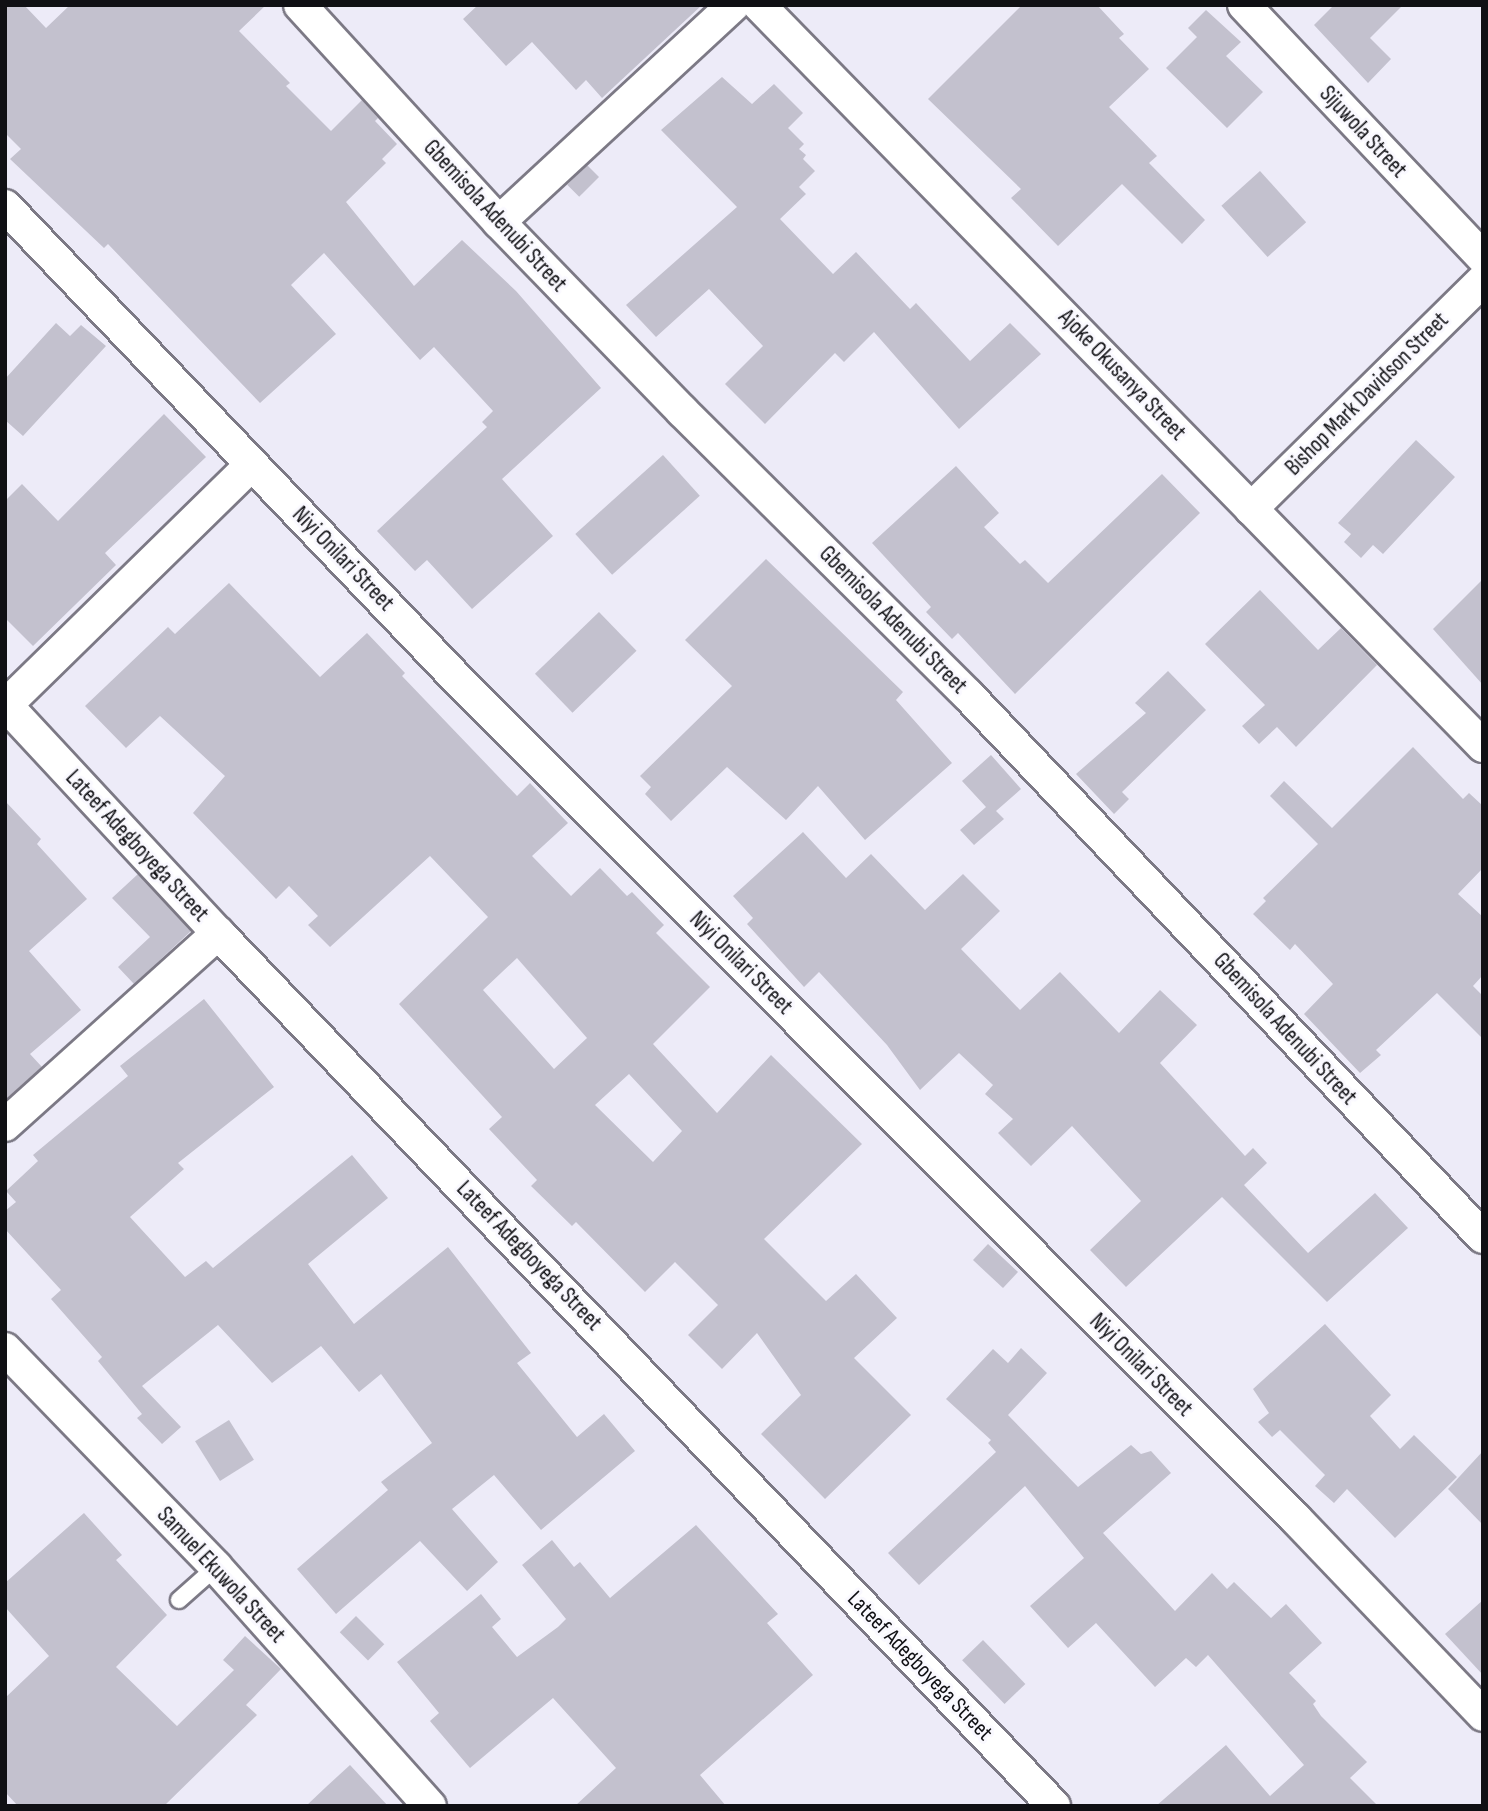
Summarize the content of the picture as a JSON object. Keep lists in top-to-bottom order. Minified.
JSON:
{"streets":{"street":["Sijuwola Street","Gbemisola Adenubi Street","Ajoke Okusanya Street","Bishop Mark Davidson Street","Niyi Onilari Street","Lateef Adegboyega Street","Samuel Ekuwola Street"]},"crossings":[["Ajoke Okusanya Street","Bishop Mark Davidson Street"]]}
